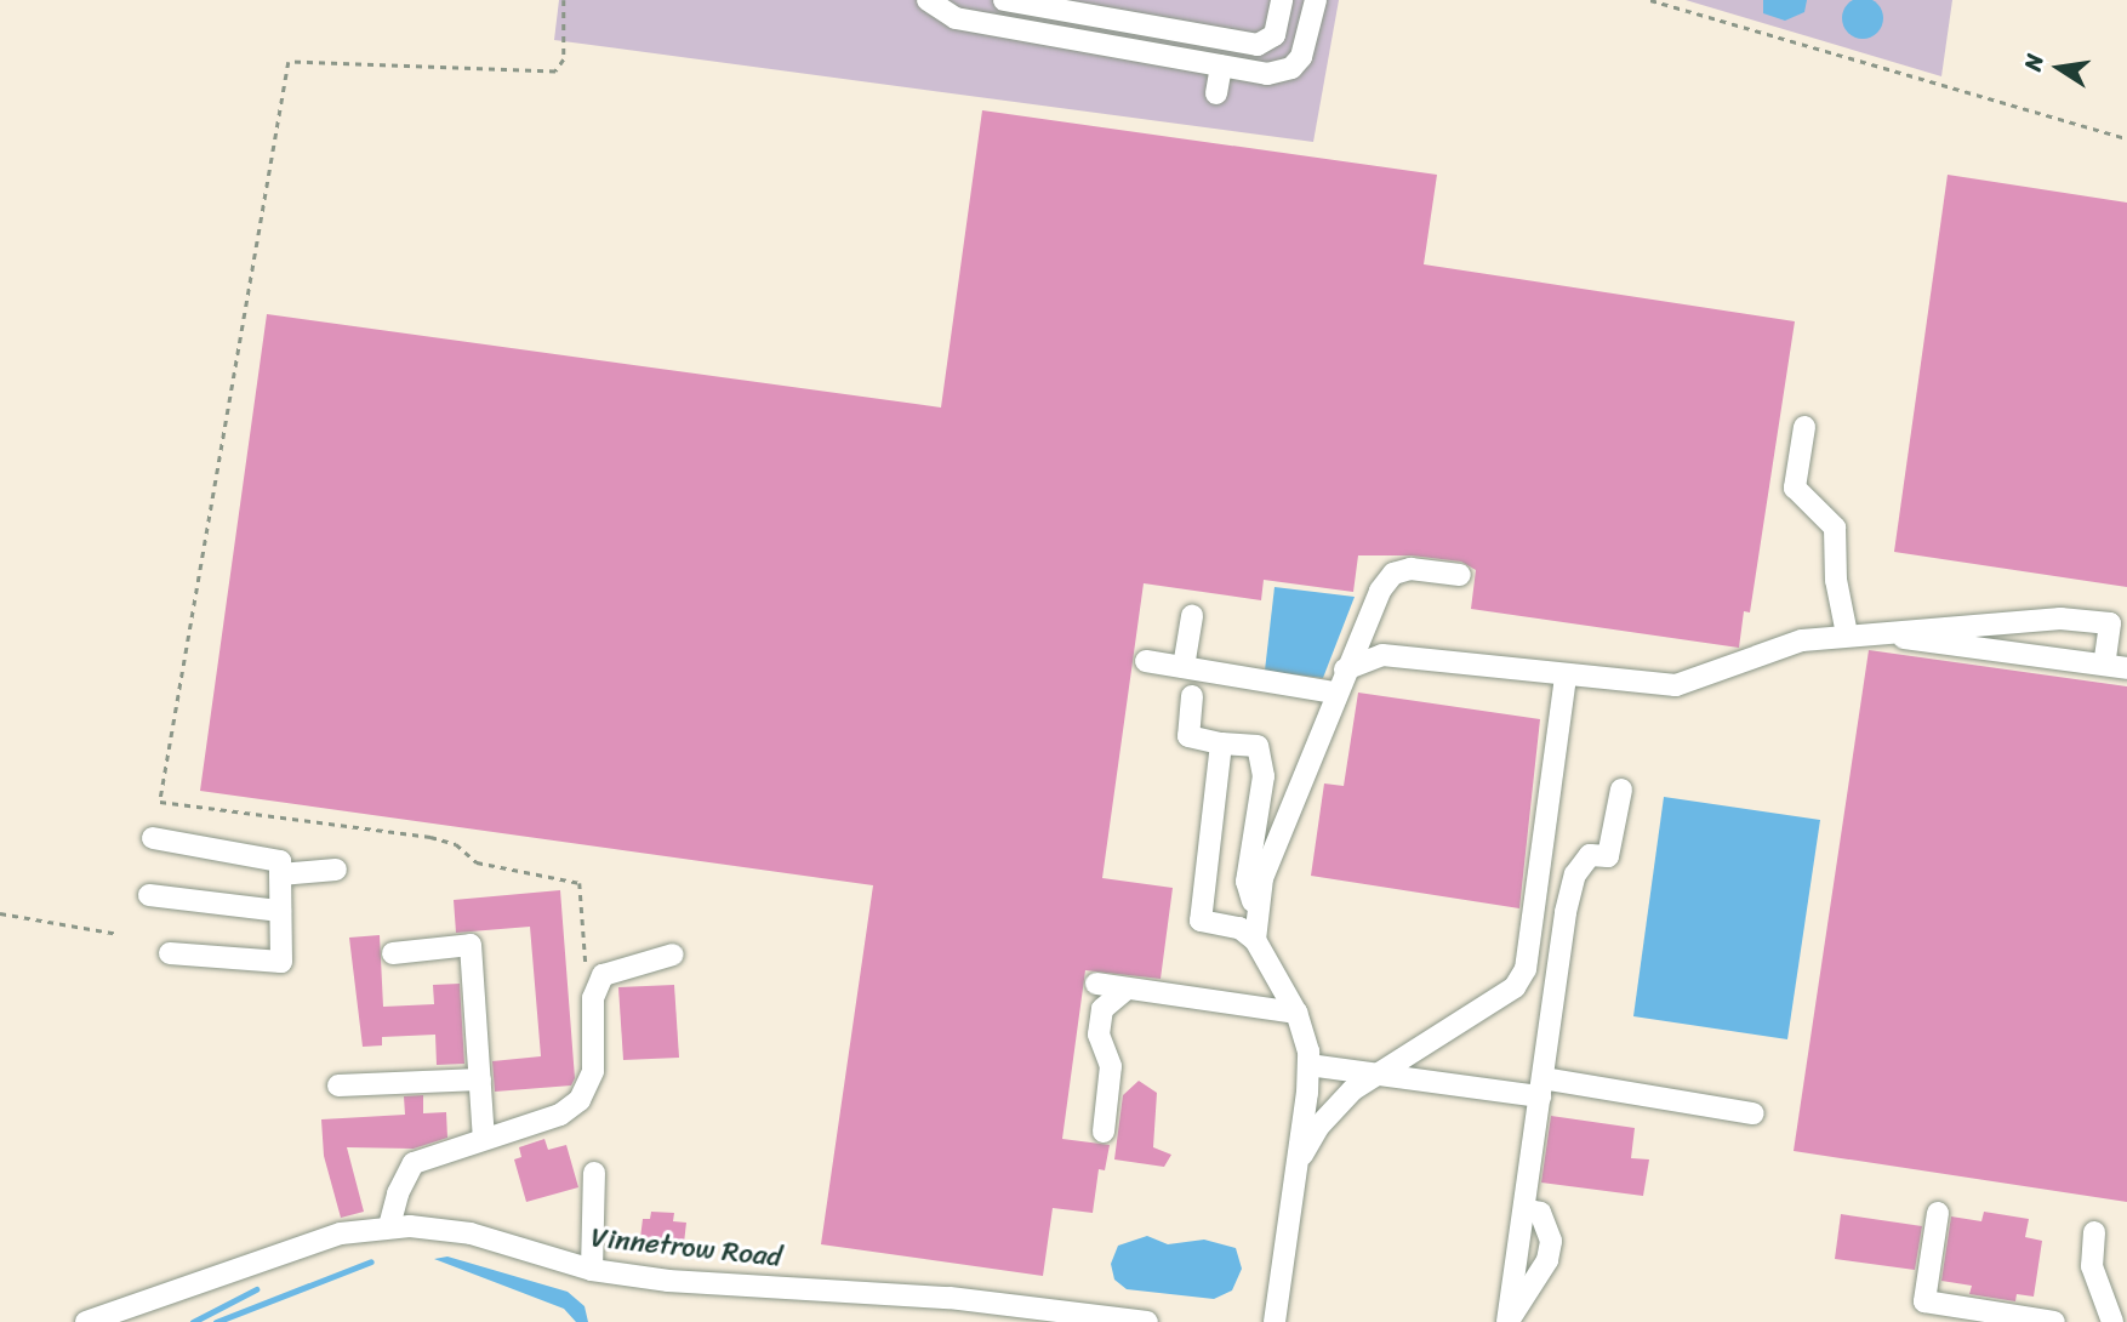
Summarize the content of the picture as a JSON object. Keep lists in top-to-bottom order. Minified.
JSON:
{"streets":{"street":["Vinnetrow Road"]},"north":"left"}
